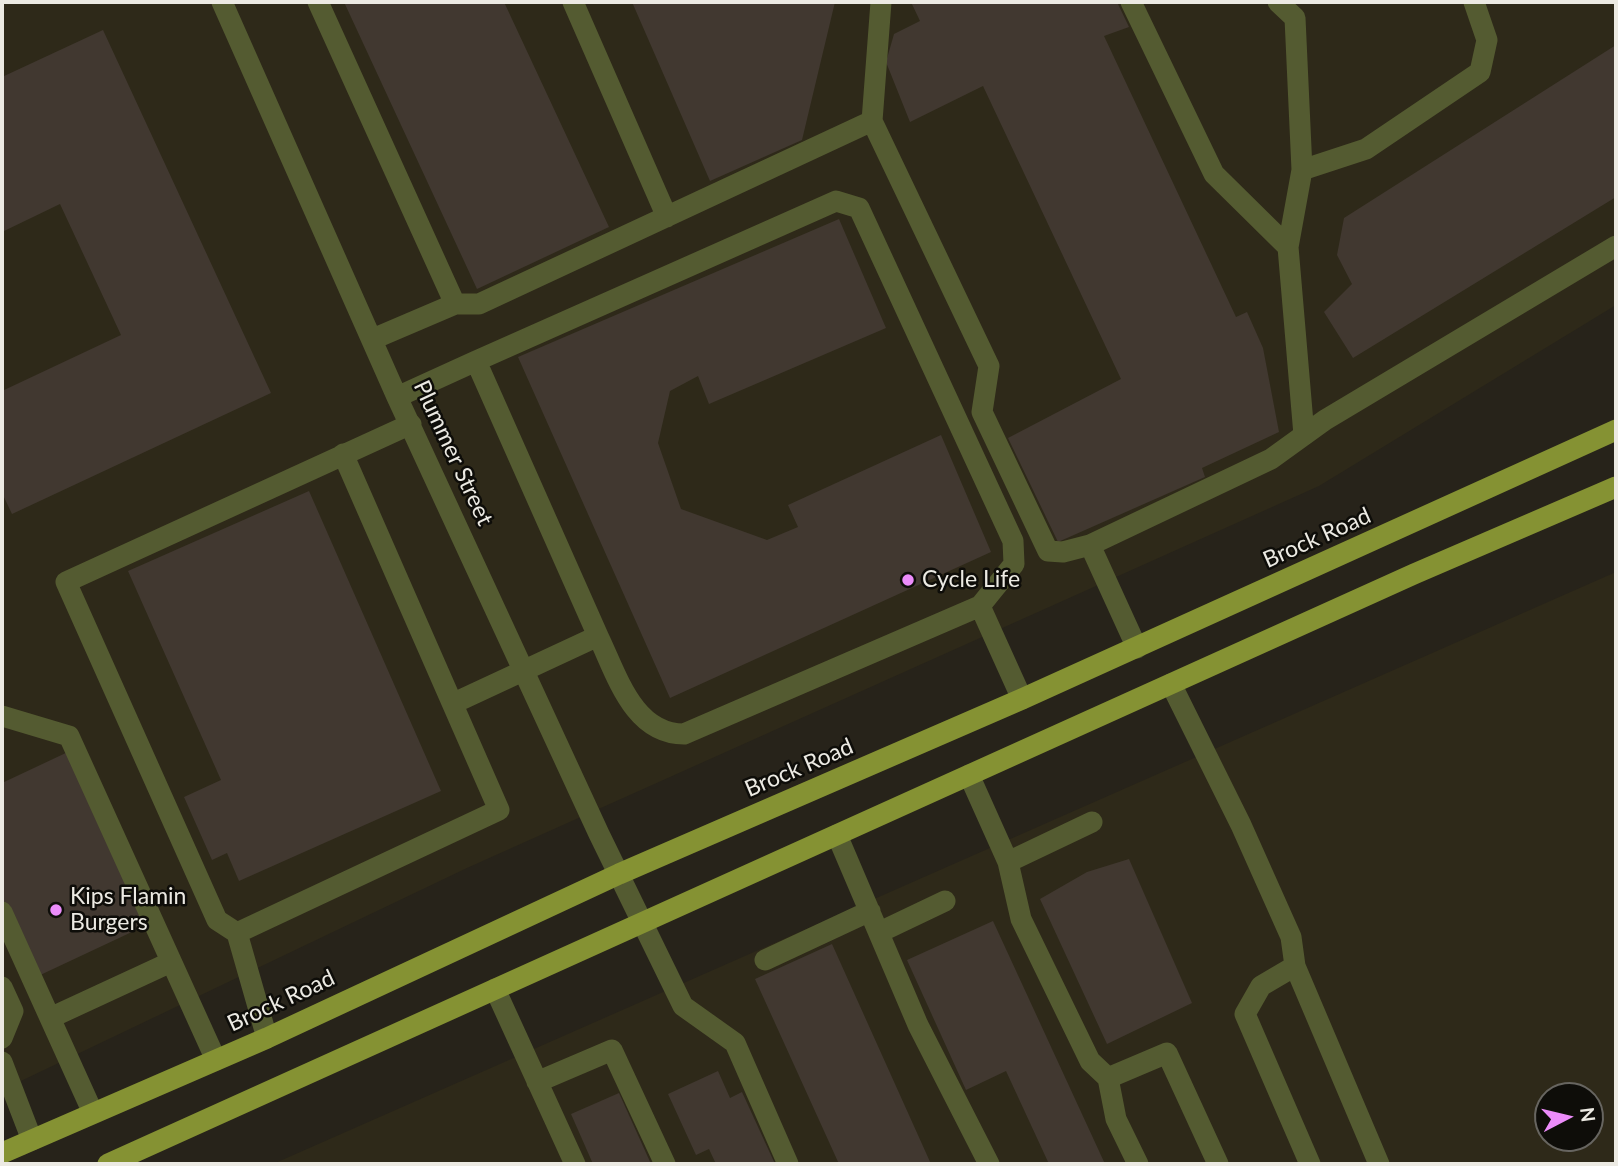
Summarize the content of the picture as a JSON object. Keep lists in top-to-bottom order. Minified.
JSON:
{"streets":{"main road":["Brock Road"],"street":["Plummer Street"]},"crossings":[["Plummer Street","Brock Road"]],"places":["Cycle Life","Kips Flamin Burgers"],"north":"right"}
